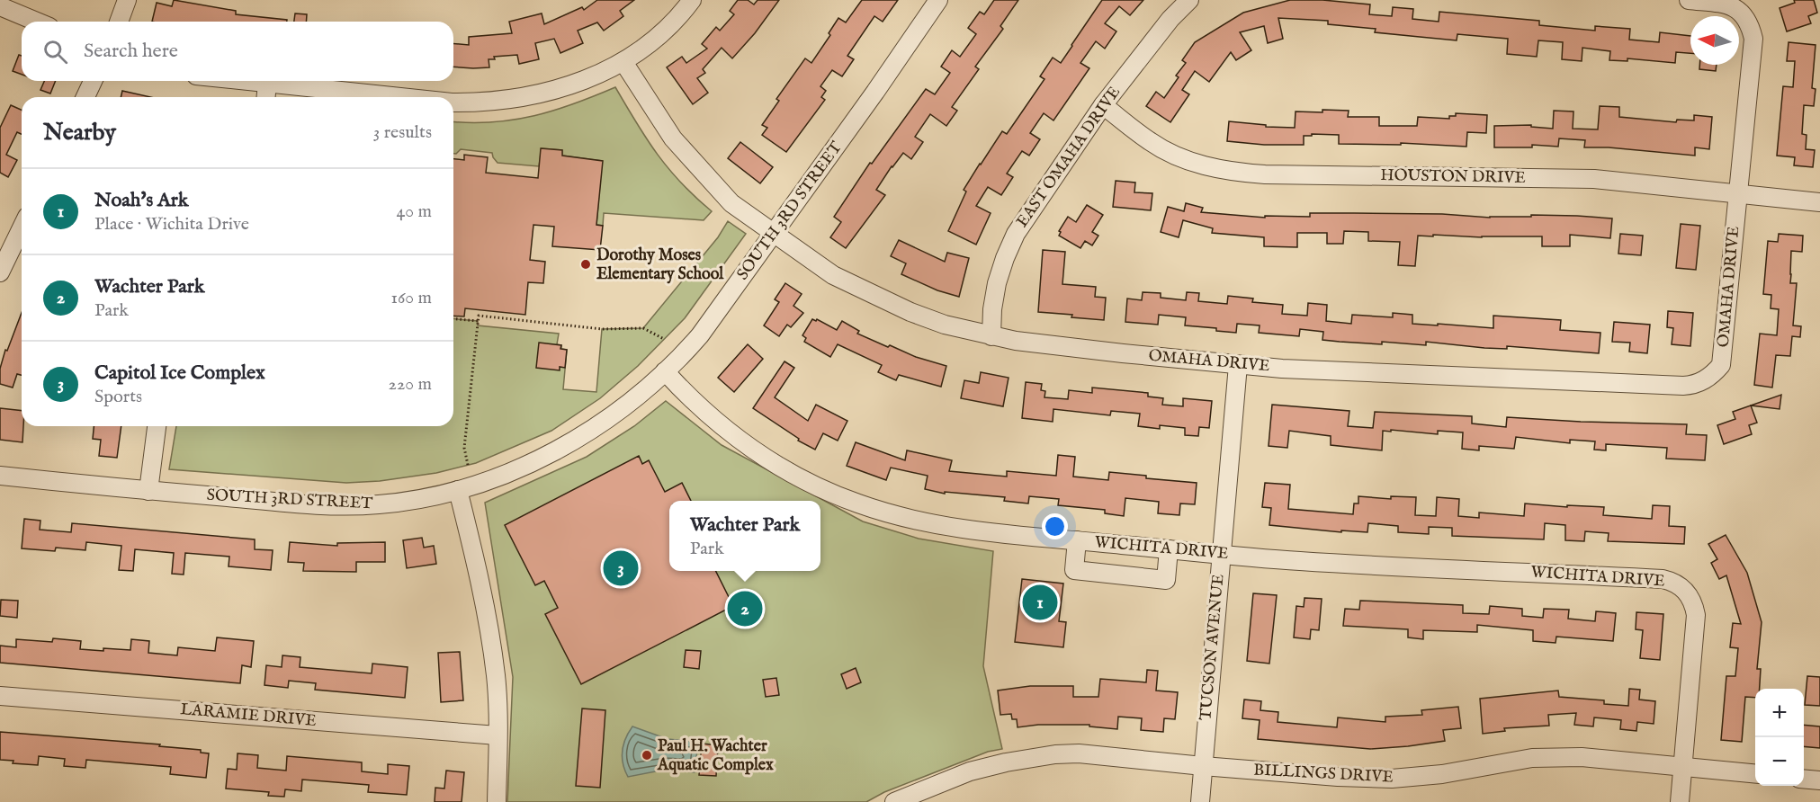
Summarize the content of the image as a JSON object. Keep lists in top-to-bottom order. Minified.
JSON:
{"streets":{"street":["EAST OMAHA DRIVE","HOUSTON DRIVE","SOUTH 3RD STREET","OMAHA DRIVE","WICHITA DRIVE","TUCSON AVENUE","LARAMIE DRIVE","BILLINGS DRIVE"]},"crossings":[["EAST OMAHA DRIVE","HOUSTON DRIVE"],["EAST OMAHA DRIVE","OMAHA DRIVE"],["HOUSTON DRIVE","OMAHA DRIVE"],["SOUTH 3RD STREET","OMAHA DRIVE"],["SOUTH 3RD STREET","WICHITA DRIVE"],["OMAHA DRIVE","TUCSON AVENUE"],["WICHITA DRIVE","TUCSON AVENUE"],["WICHITA DRIVE","BILLINGS DRIVE"],["TUCSON AVENUE","BILLINGS DRIVE"]],"places":["Dorothy Moses Elementary School","Paul H. Wachter Aquatic Complex"],"north":"left","page":{"search":"Search here","heading":["Nearby","3 results"],"list":[{"mark":"1","name":"Noah's Ark","note":"Place · Wichita Drive","value":"40 m"},{"mark":"2","name":"Wachter Park","note":"Park","value":"160 m"},{"mark":"3","name":"Capitol Ice Complex","note":"Sports","value":"220 m"}],"popup":["Wachter Park","Park"],"pins":["3","1","2"],"map_buttons":["+","−"]}}
